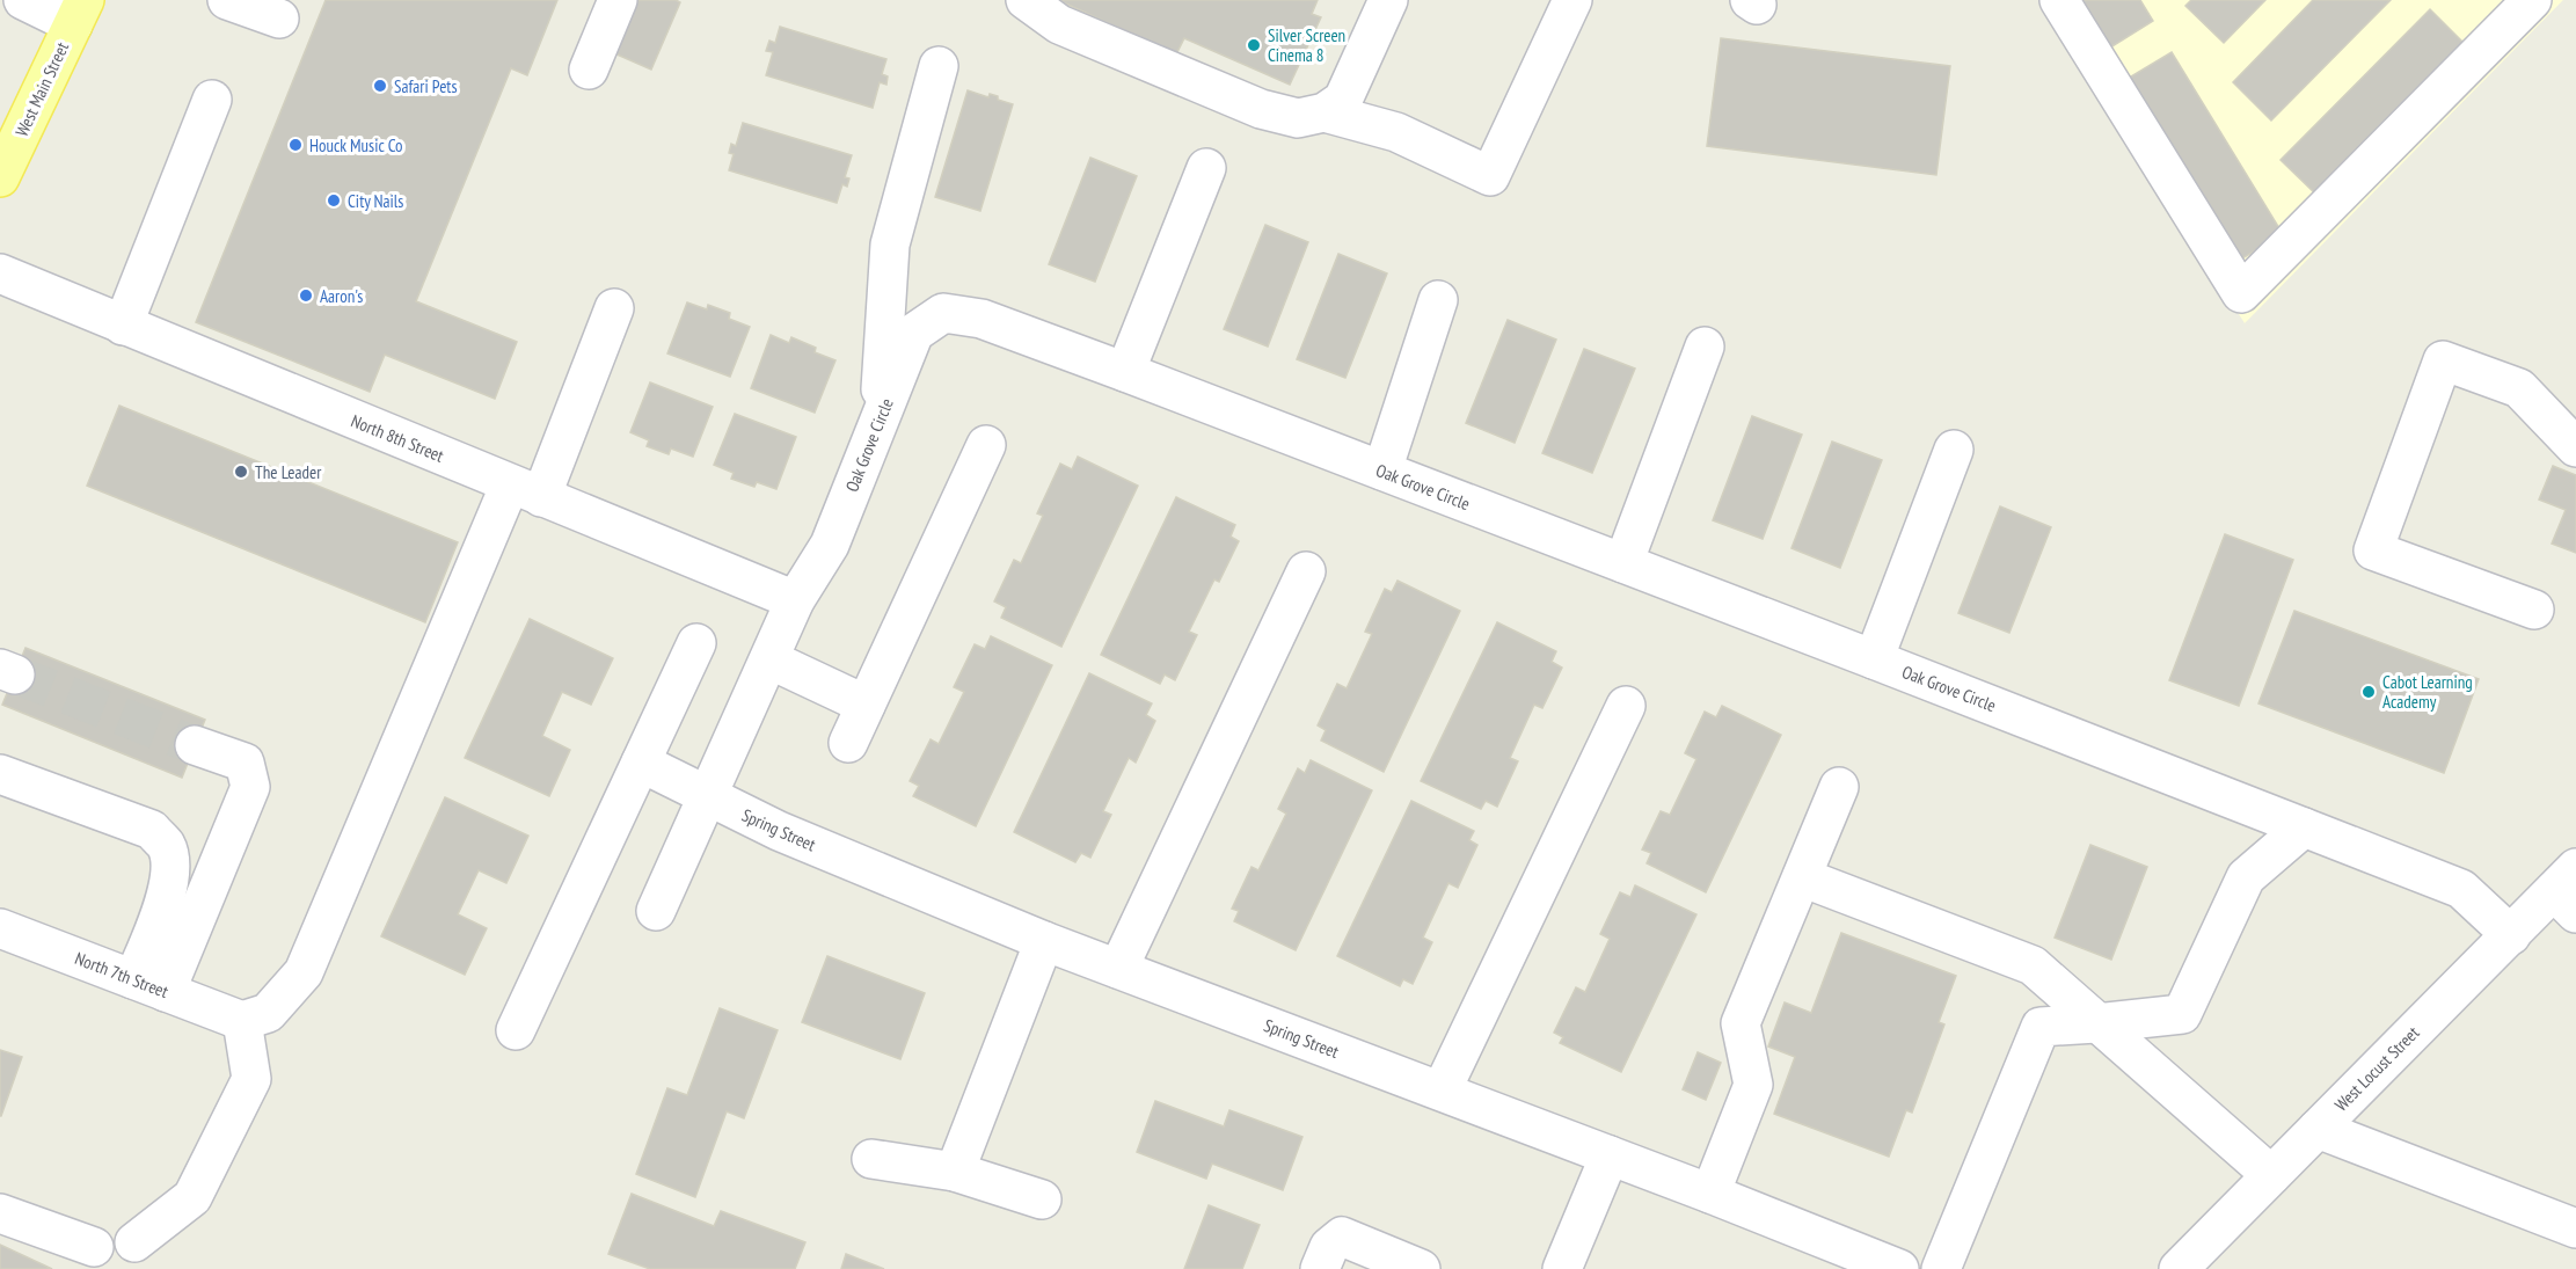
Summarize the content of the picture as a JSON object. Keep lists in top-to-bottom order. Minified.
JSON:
{"streets":{"main road":["West Main Street"],"street":["North 8th Street","Oak Grove Circle","Spring Street","North 7th Street","West Locust Street"]},"crossings":[["North 8th Street","Oak Grove Circle"],["Oak Grove Circle","Spring Street"],["Oak Grove Circle","West Locust Street"]],"places":["Silver Screen Cinema 8","Safari Pets","Houck Music Co","City Nails","Aaron's","The Leader","Cabot Learning Academy"]}
